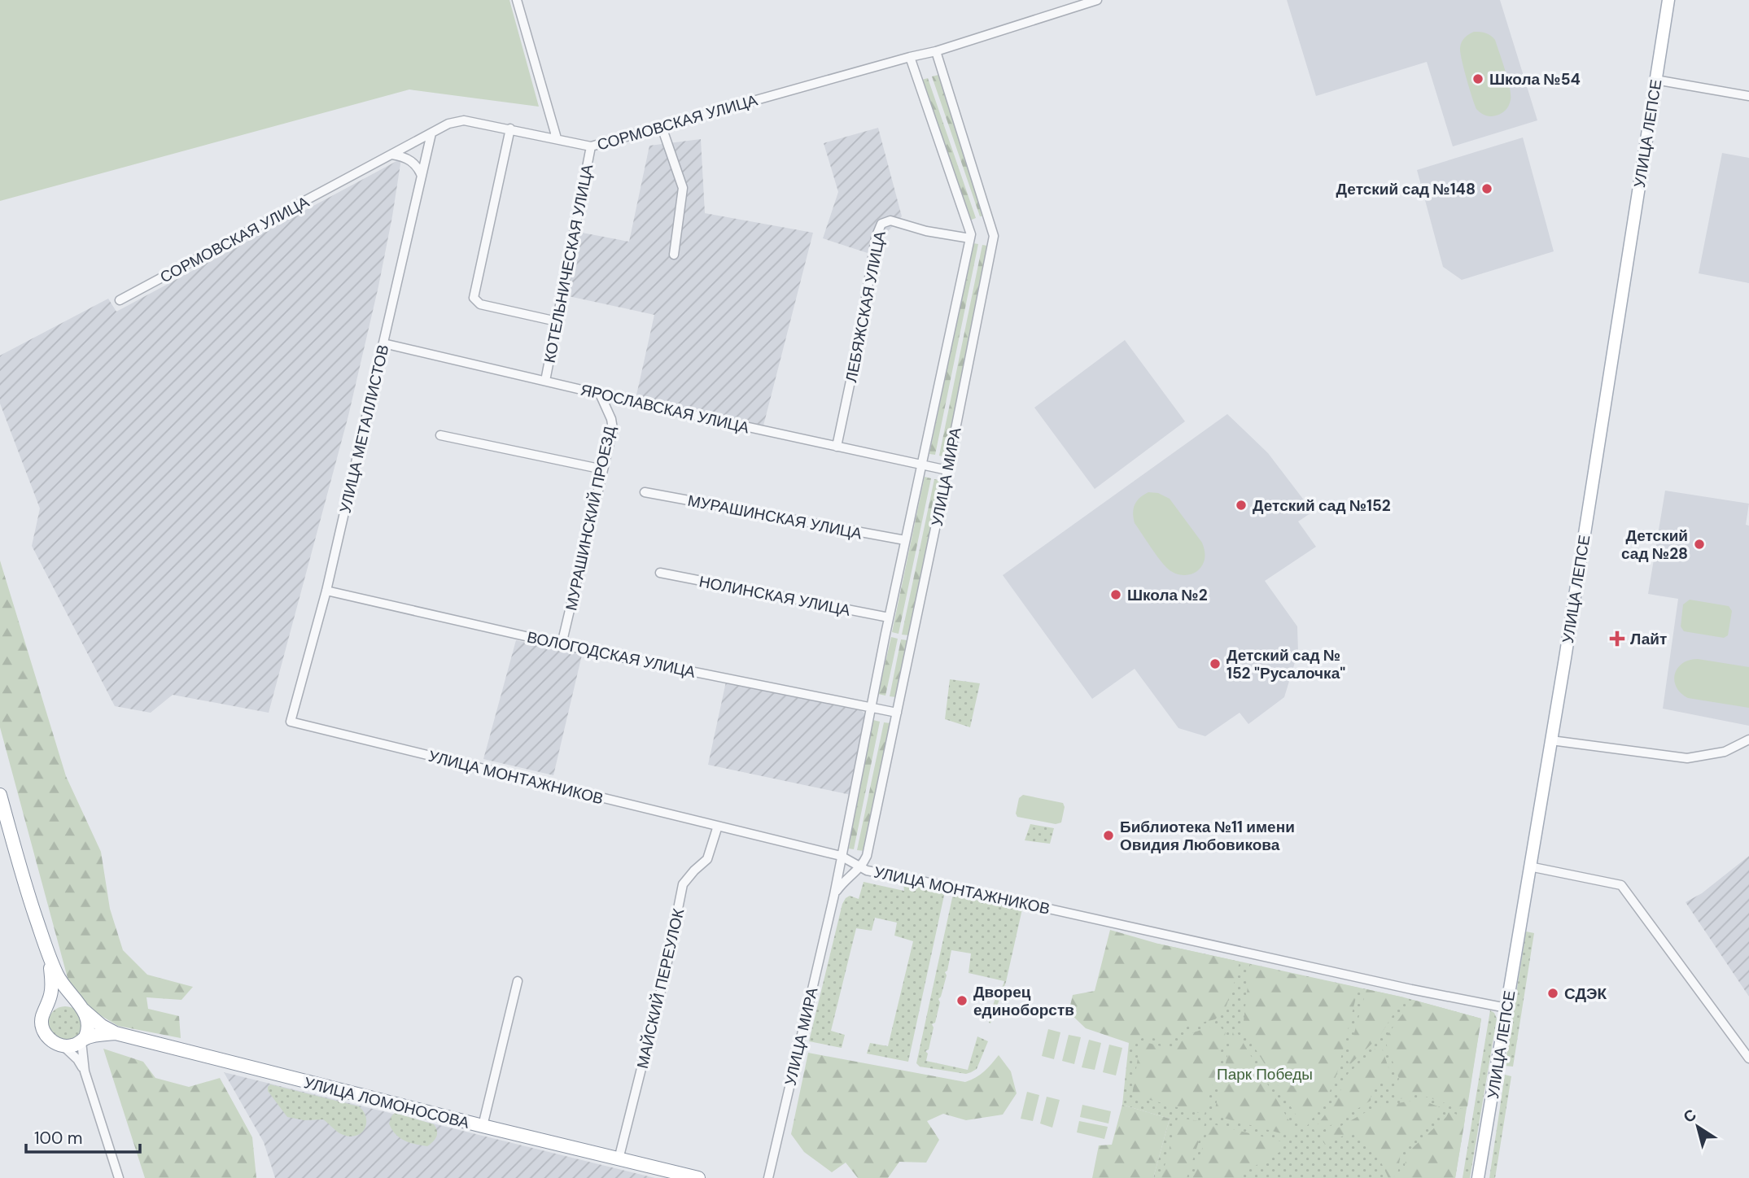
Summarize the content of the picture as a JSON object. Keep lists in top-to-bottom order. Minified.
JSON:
{"streets":{"highway":["УЛИЦА ЛОМОНОСОВА"],"main road":["УЛИЦА ЛЕПСЕ"],"street":["СОРМОВСКАЯ УЛИЦА","КОТЕЛЬНИЧЕСКАЯ УЛИЦА","ЛЕБЯЖСКАЯ УЛИЦА","ЯРОСЛАВСКАЯ УЛИЦА","УЛИЦА МЕТАЛЛИСТОВ","УЛИЦА МИРА","МУРАШИНСКАЯ УЛИЦА","МУРАШИНСКИЙ ПРОЕЗД","НОЛИНСКАЯ УЛИЦА","ВОЛОГОДСКАЯ УЛИЦА","УЛИЦА МОНТАЖНИКОВ","МАЙСКИЙ ПЕРЕУЛОК"]},"crossings":[["СОРМОВСКАЯ УЛИЦА","КОТЕЛЬНИЧЕСКАЯ УЛИЦА"],["СОРМОВСКАЯ УЛИЦА","УЛИЦА МЕТАЛЛИСТОВ"],["СОРМОВСКАЯ УЛИЦА","УЛИЦА МИРА"],["УЛИЦА ЛЕПСЕ","УЛИЦА МОНТАЖНИКОВ"],["КОТЕЛЬНИЧЕСКАЯ УЛИЦА","ЯРОСЛАВСКАЯ УЛИЦА"],["ЛЕБЯЖСКАЯ УЛИЦА","ЯРОСЛАВСКАЯ УЛИЦА"],["ЛЕБЯЖСКАЯ УЛИЦА","УЛИЦА МИРА"],["ЯРОСЛАВСКАЯ УЛИЦА","УЛИЦА МЕТАЛЛИСТОВ"],["ЯРОСЛАВСКАЯ УЛИЦА","УЛИЦА МИРА"],["ЯРОСЛАВСКАЯ УЛИЦА","МУРАШИНСКИЙ ПРОЕЗД"],["УЛИЦА МЕТАЛЛИСТОВ","ВОЛОГОДСКАЯ УЛИЦА"],["УЛИЦА МЕТАЛЛИСТОВ","УЛИЦА МОНТАЖНИКОВ"],["УЛИЦА МИРА","МУРАШИНСКАЯ УЛИЦА"],["УЛИЦА МИРА","НОЛИНСКАЯ УЛИЦА"],["УЛИЦА МИРА","ВОЛОГОДСКАЯ УЛИЦА"],["УЛИЦА МИРА","УЛИЦА МОНТАЖНИКОВ"],["МУРАШИНСКИЙ ПРОЕЗД","ВОЛОГОДСКАЯ УЛИЦА"],["УЛИЦА МОНТАЖНИКОВ","МАЙСКИЙ ПЕРЕУЛОК"],["МАЙСКИЙ ПЕРЕУЛОК","УЛИЦА ЛОМОНОСОВА"]],"parks":["Парк Победы"],"places":{"other":["Школа №54","Детский сад №148","Детский сад №152","Детский сад №28","Школа №2","Детский сад № 152 \"Русалочка\"","Библиотека №11 имени Овидия Любовикова","СДЭК","Дворец единоборств"],"health":["Лайт"]},"scale_bar":"100 m","north":"top left"}
